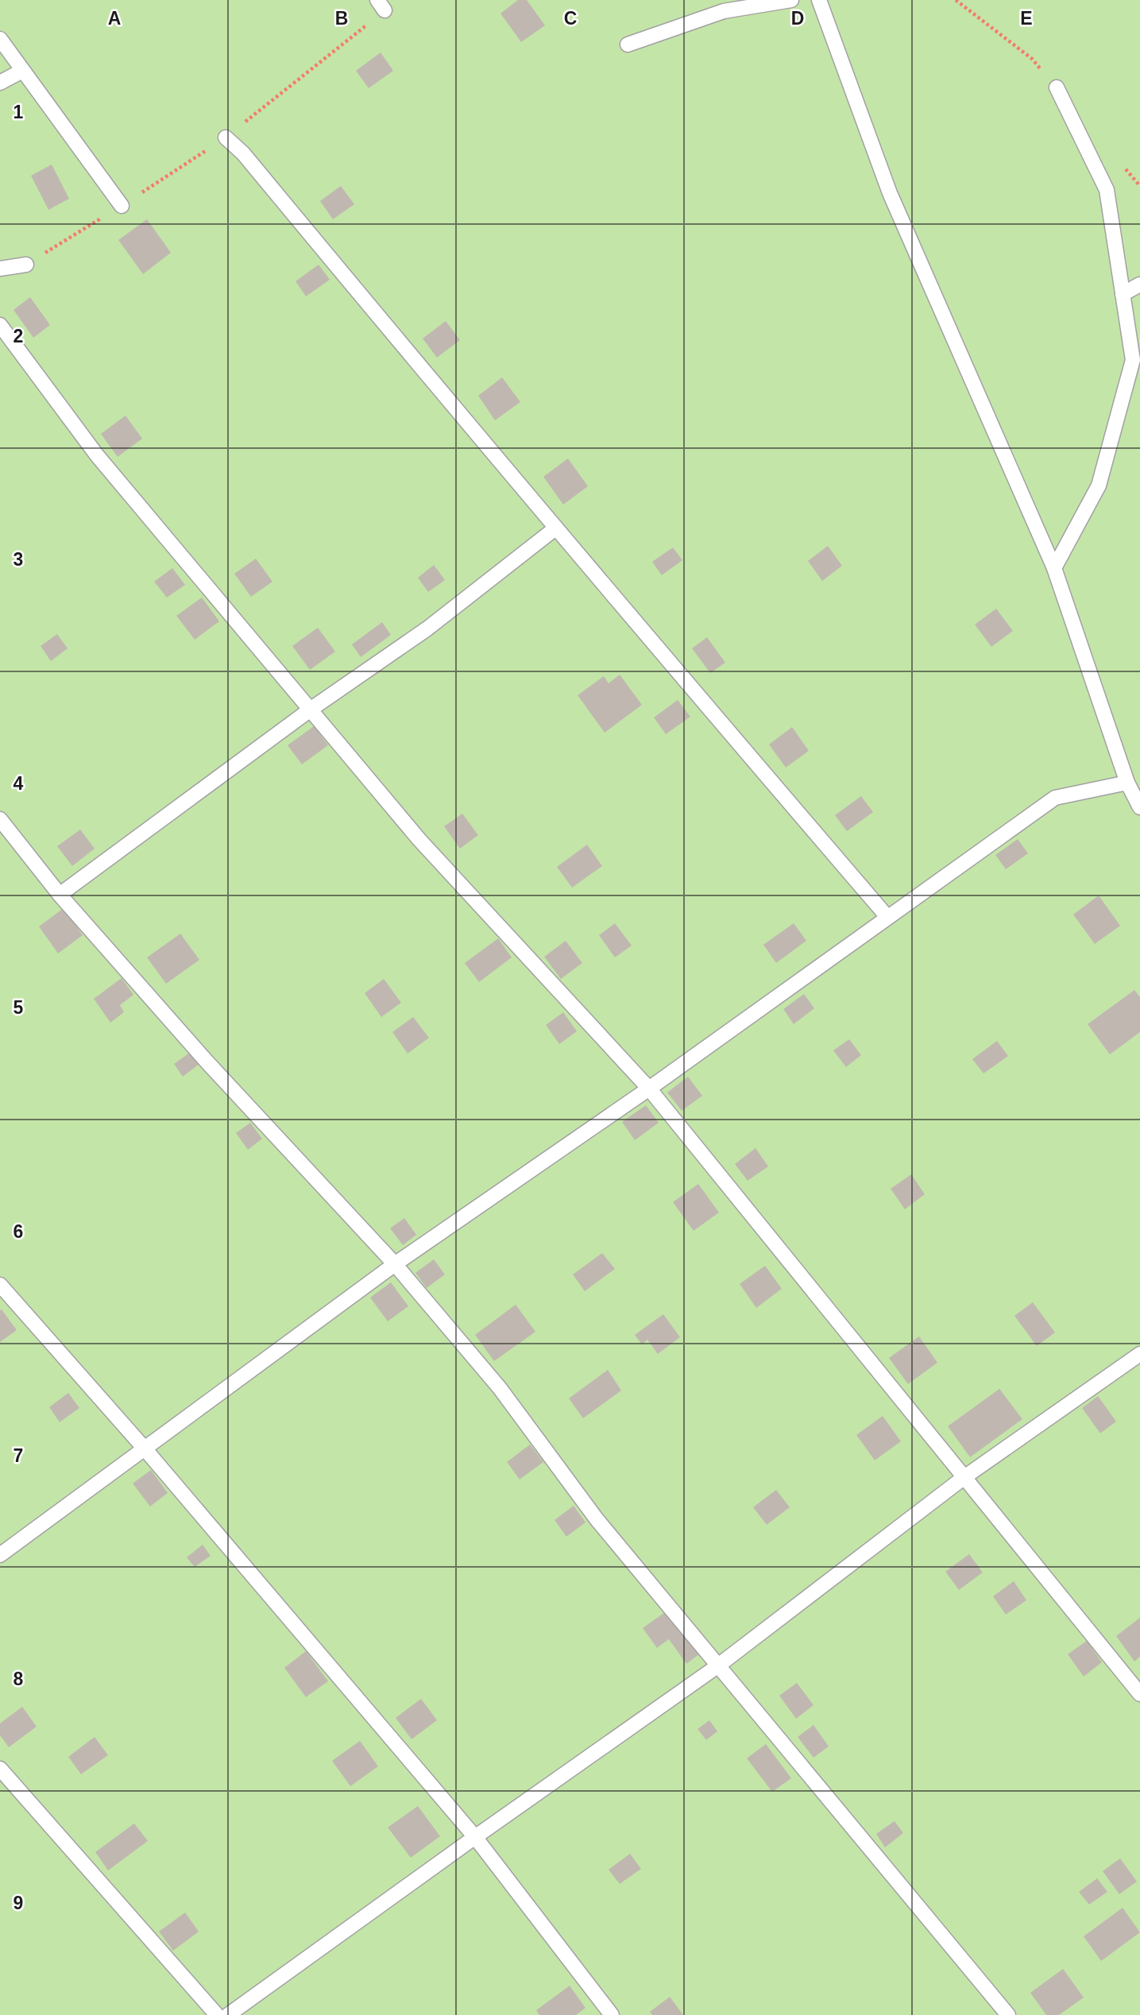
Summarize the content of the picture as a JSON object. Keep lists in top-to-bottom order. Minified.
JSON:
{"grid":{"columns":["A","B","C","D","E"],"rows":["1","2","3","4","5","6","7","8","9"]}}
